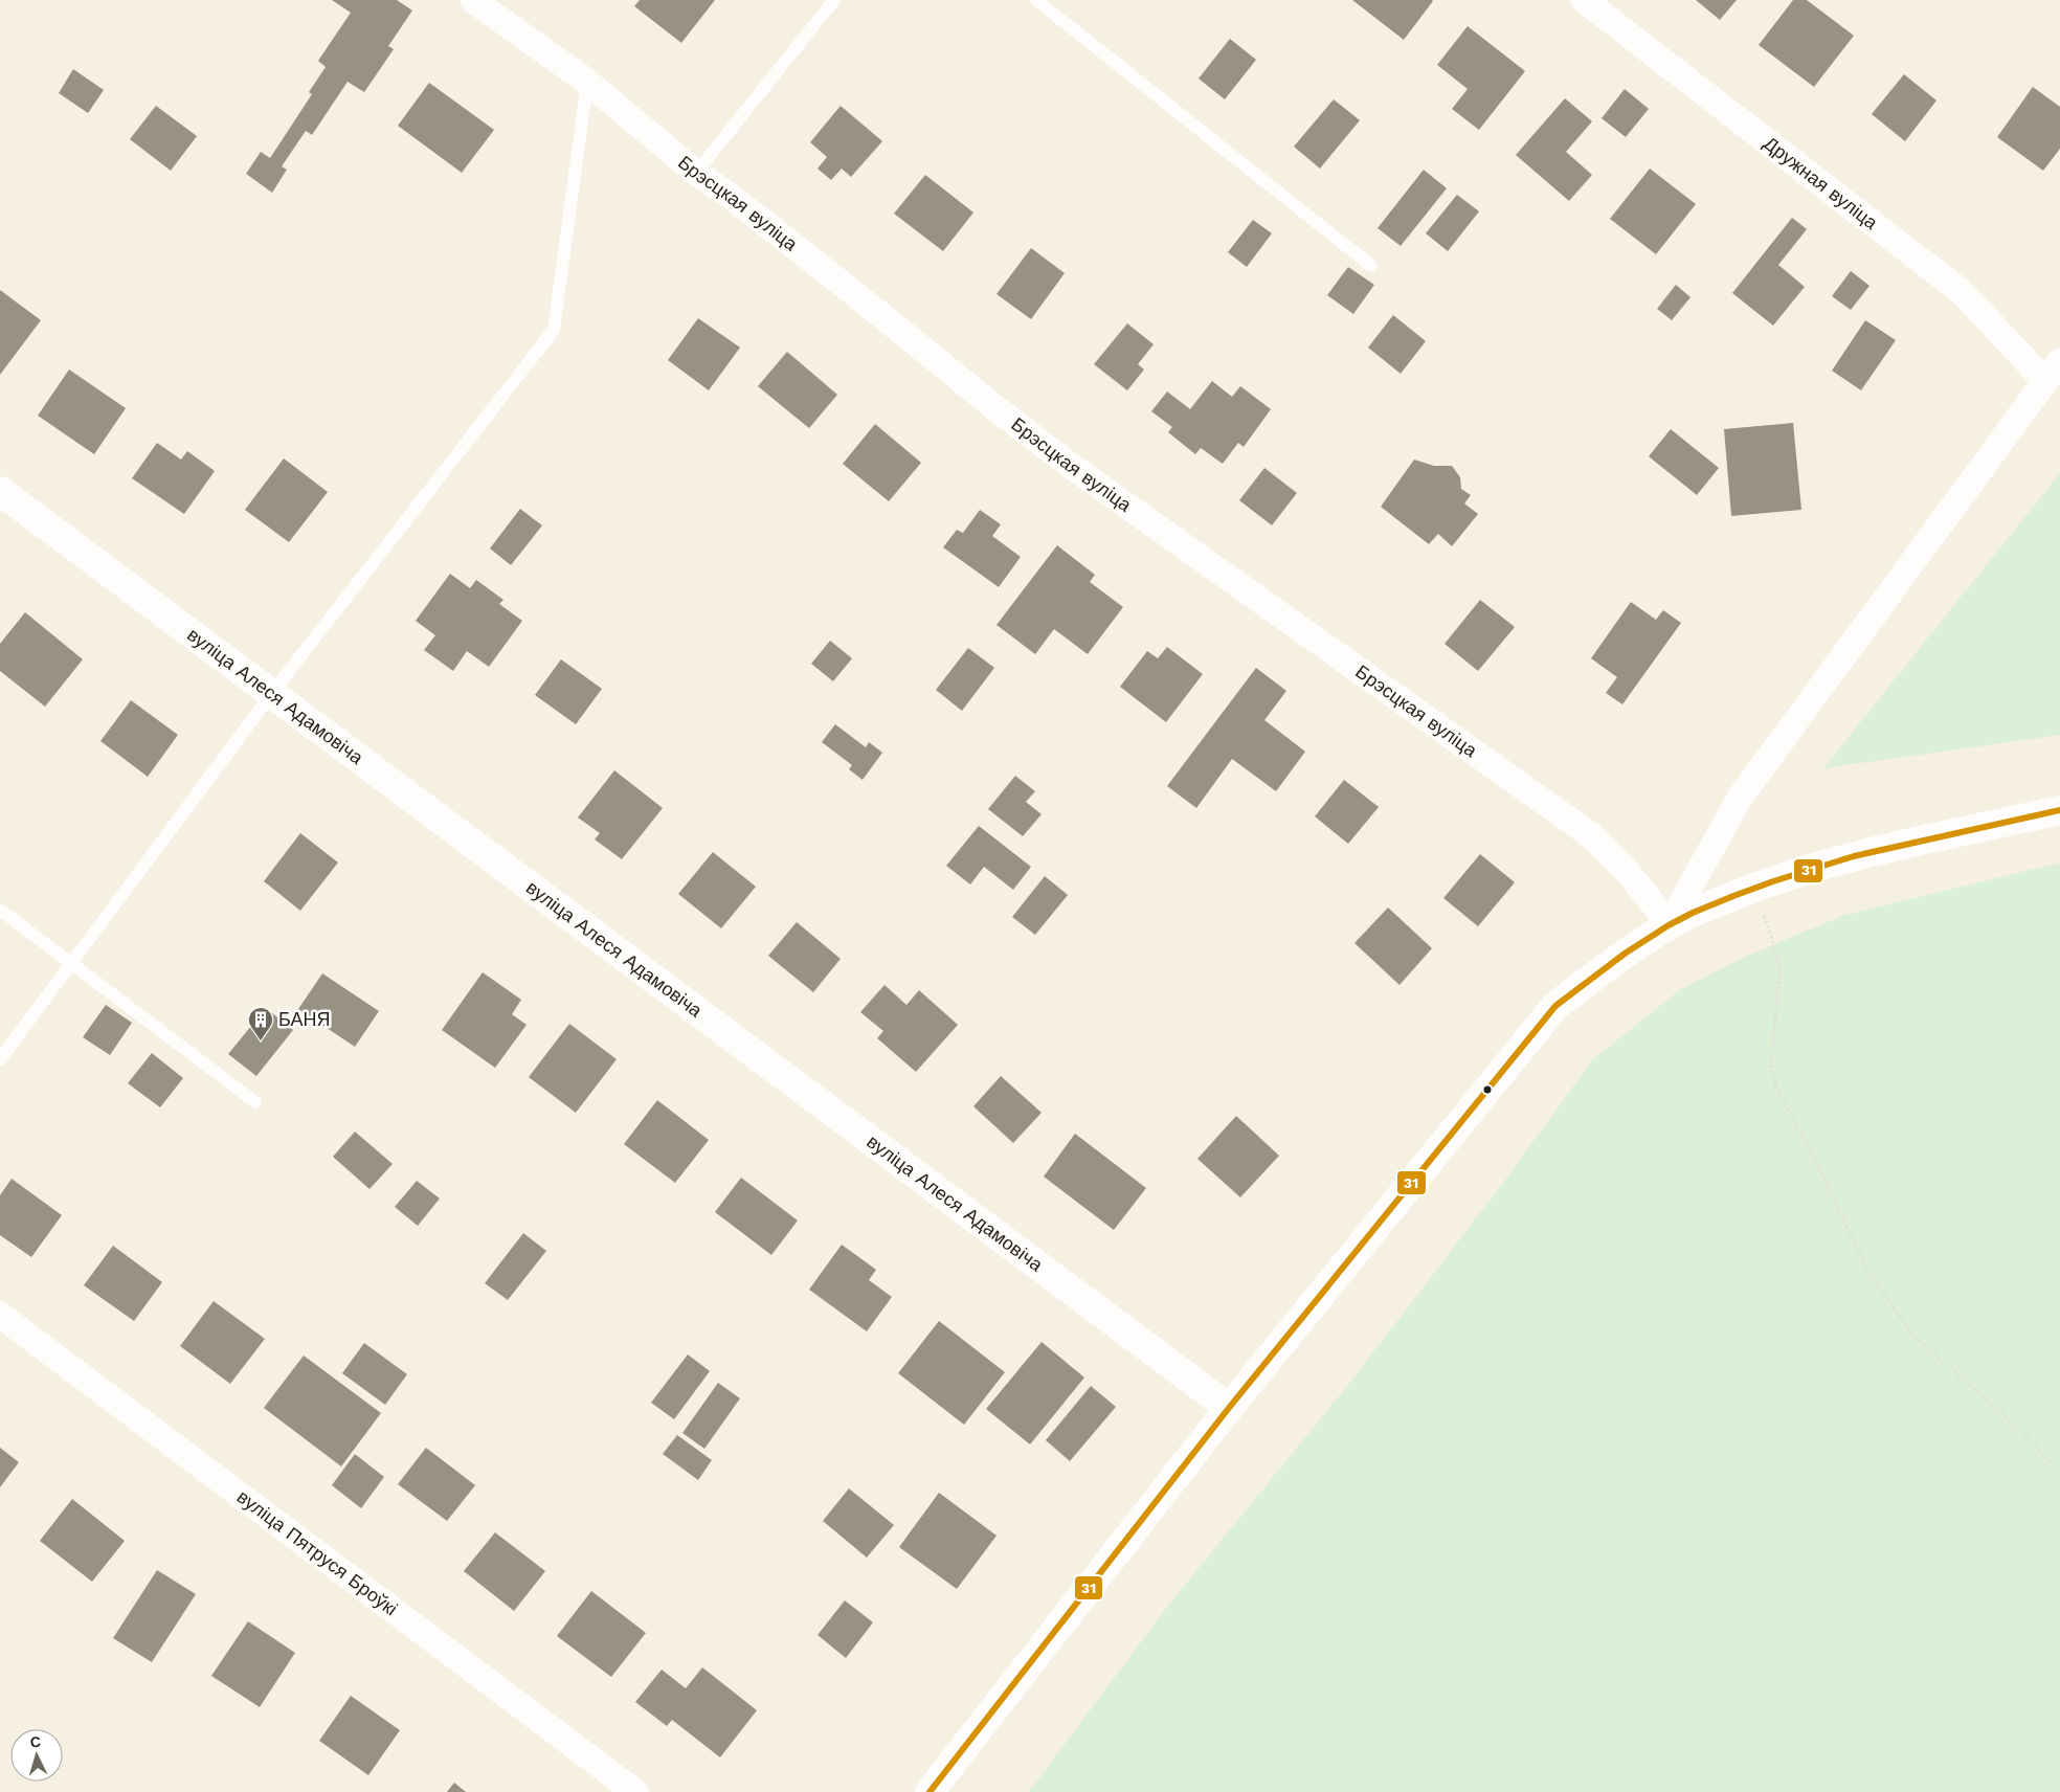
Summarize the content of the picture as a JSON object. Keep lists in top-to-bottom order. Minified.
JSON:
{"streets":{"main road":["вуліца Алеся Адамовіча"],"street":["Дружная вуліца","Брэсцкая вуліца","вуліца Пятруся Броўкі"]},"places":{"building":["БАНЯ"]},"lines":["transit line 31"],"north":"top"}
